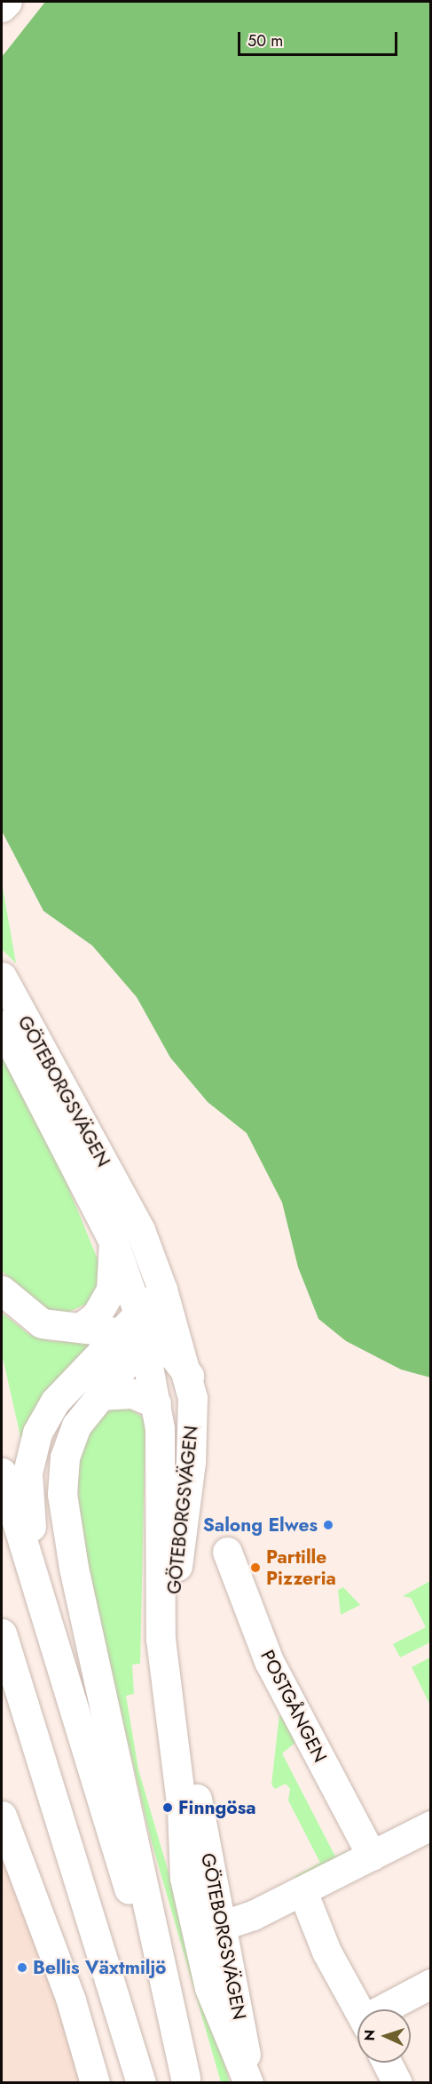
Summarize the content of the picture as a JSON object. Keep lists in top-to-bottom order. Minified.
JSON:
{"streets":{"main road":["GÖTEBORGSVÄGEN","POSTGÅNGEN"]},"places":["Salong Elwes","Partille Pizzeria","Finngösa","Bellis Växtmiljö"],"scale_bar":"50 m","north":"left"}
